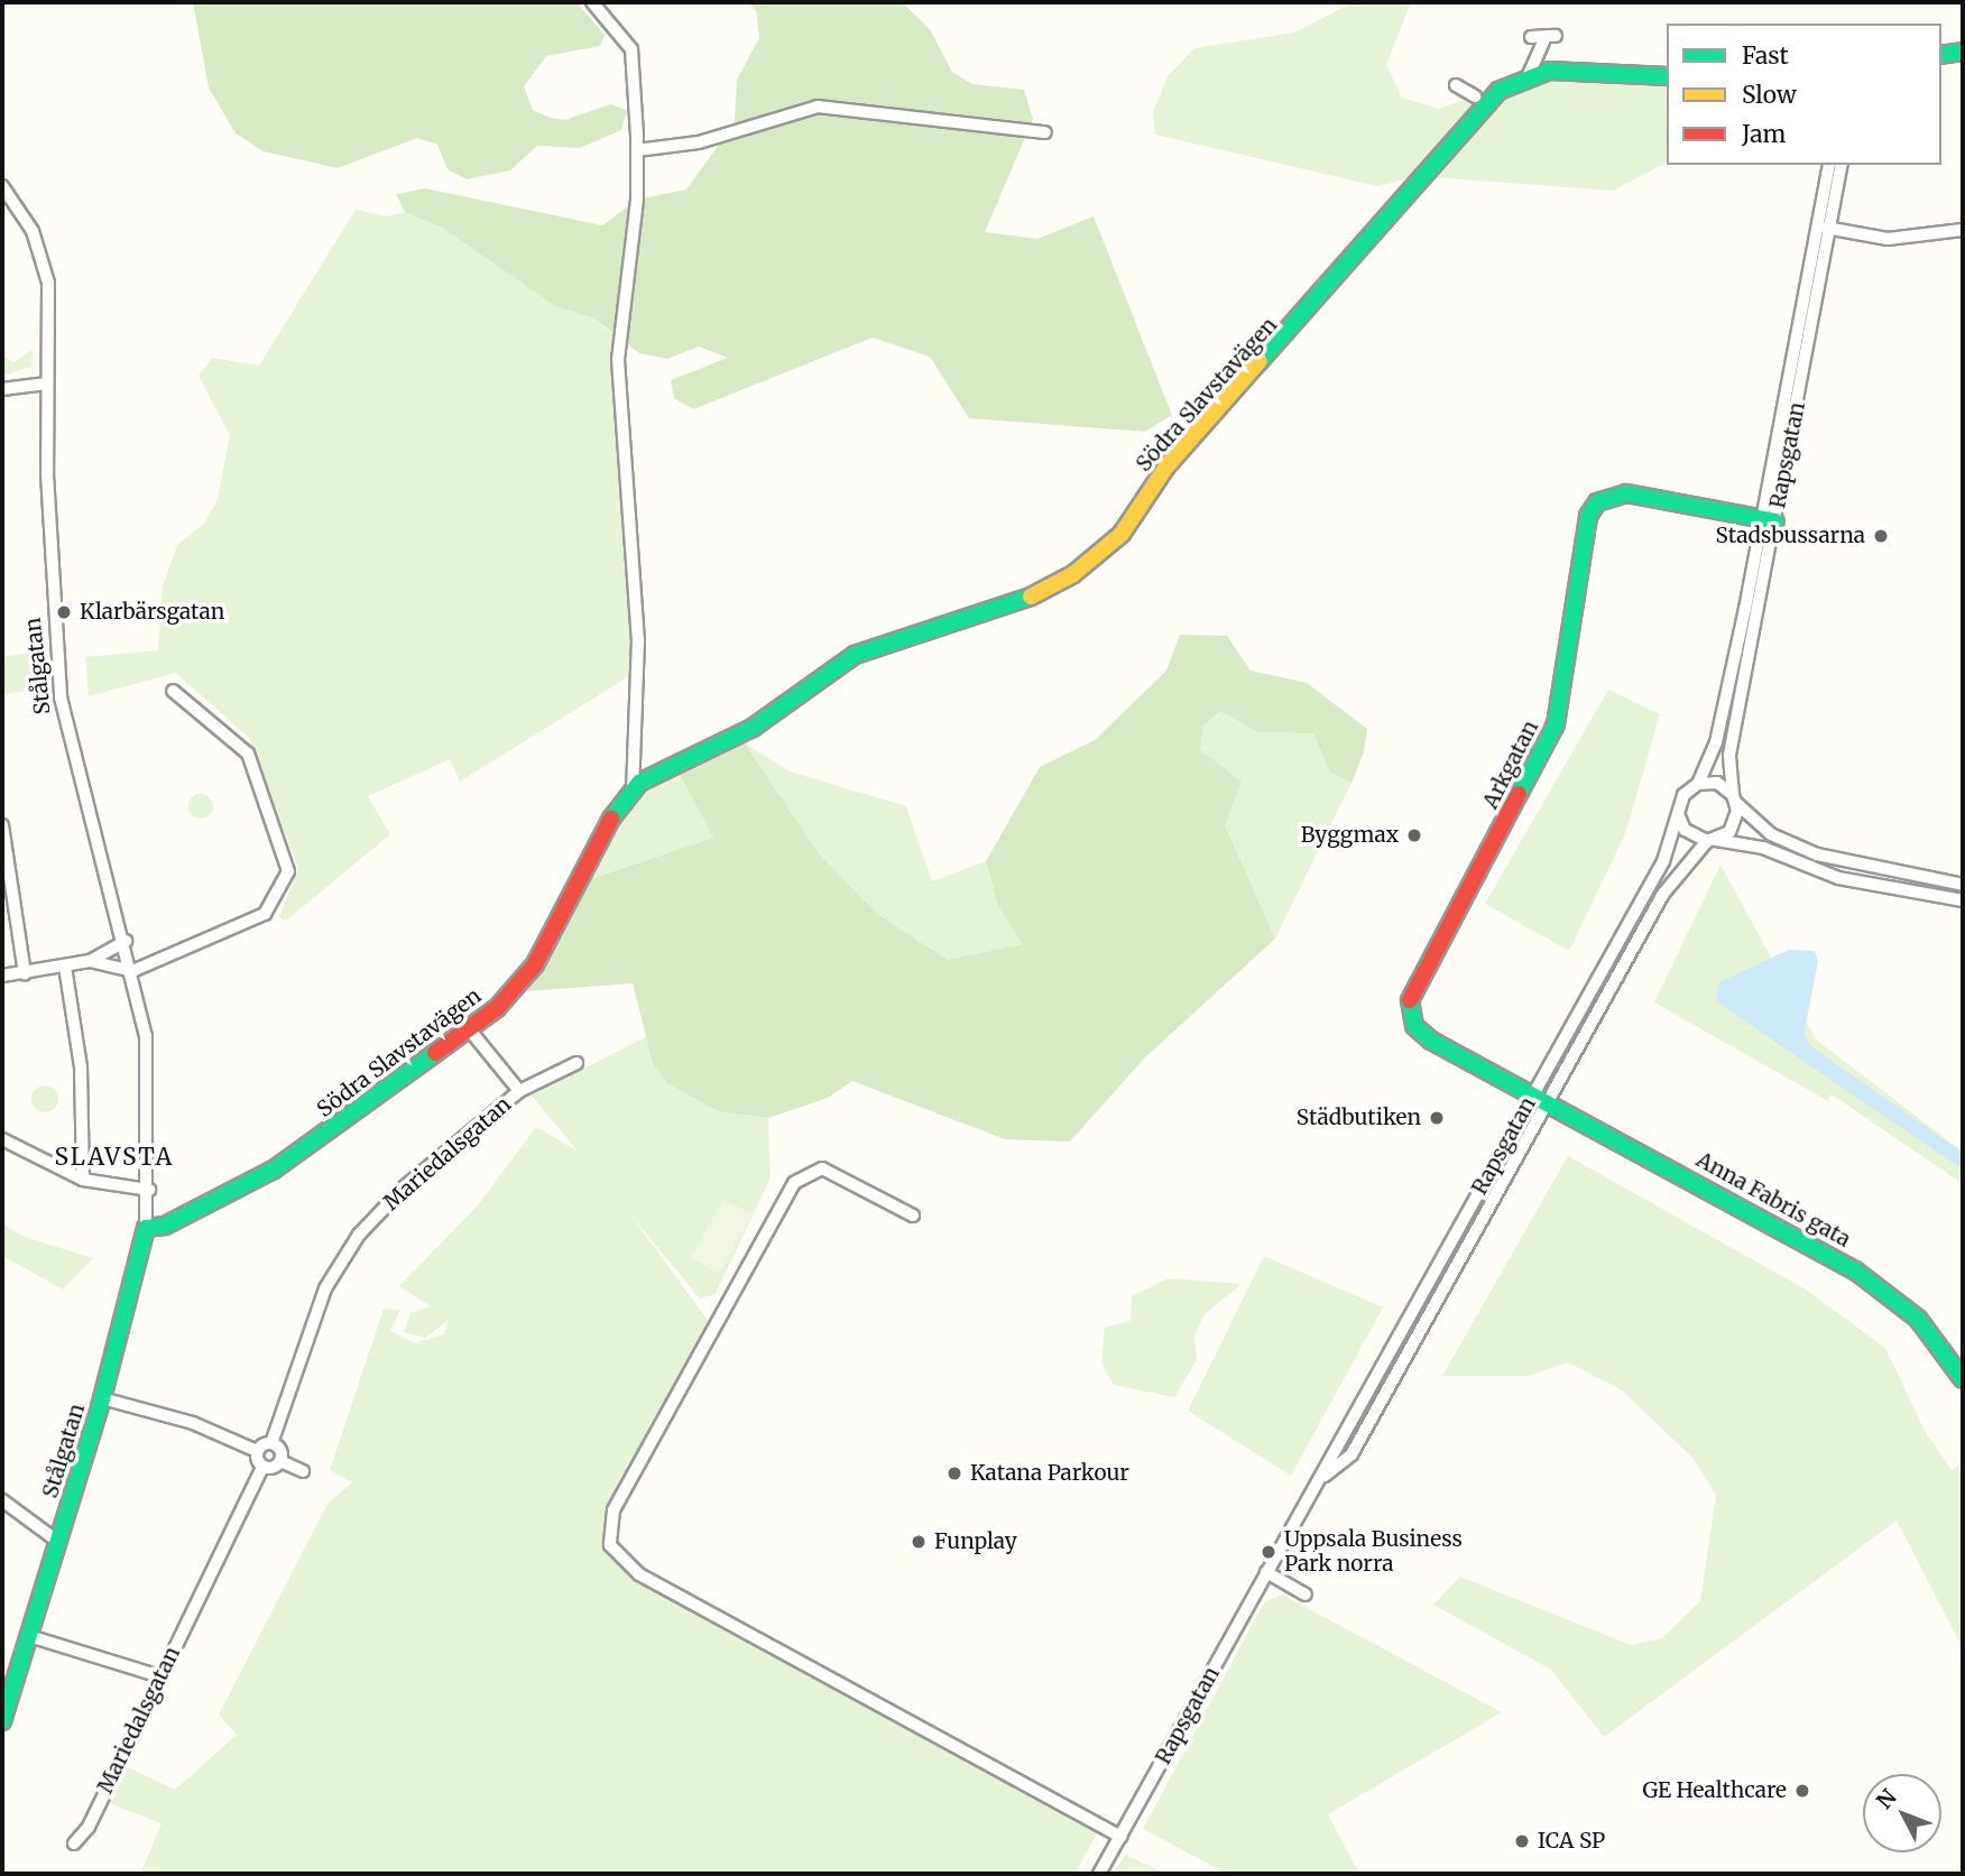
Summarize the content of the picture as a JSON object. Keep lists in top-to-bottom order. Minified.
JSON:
{"streets":{"street":["Södra Slavstavägen","Rapsgatan","Stålgatan","Arkgatan","Mariedalsgatan","Anna Fabris gata"]},"crossings":[["Södra Slavstavägen","Stålgatan"],["Rapsgatan","Arkgatan"],["Rapsgatan","Anna Fabris gata"],["Arkgatan","Anna Fabris gata"]],"districts":["SLAVSTA"],"places":["Stadsbussarna","Klarbärsgatan","Byggmax","Städbutiken","Katana Parkour","Funplay","Uppsala Business Park norra","GE Healthcare","ICA SP"],"legend":["Fast","Slow","Jam"],"north":"top left"}
